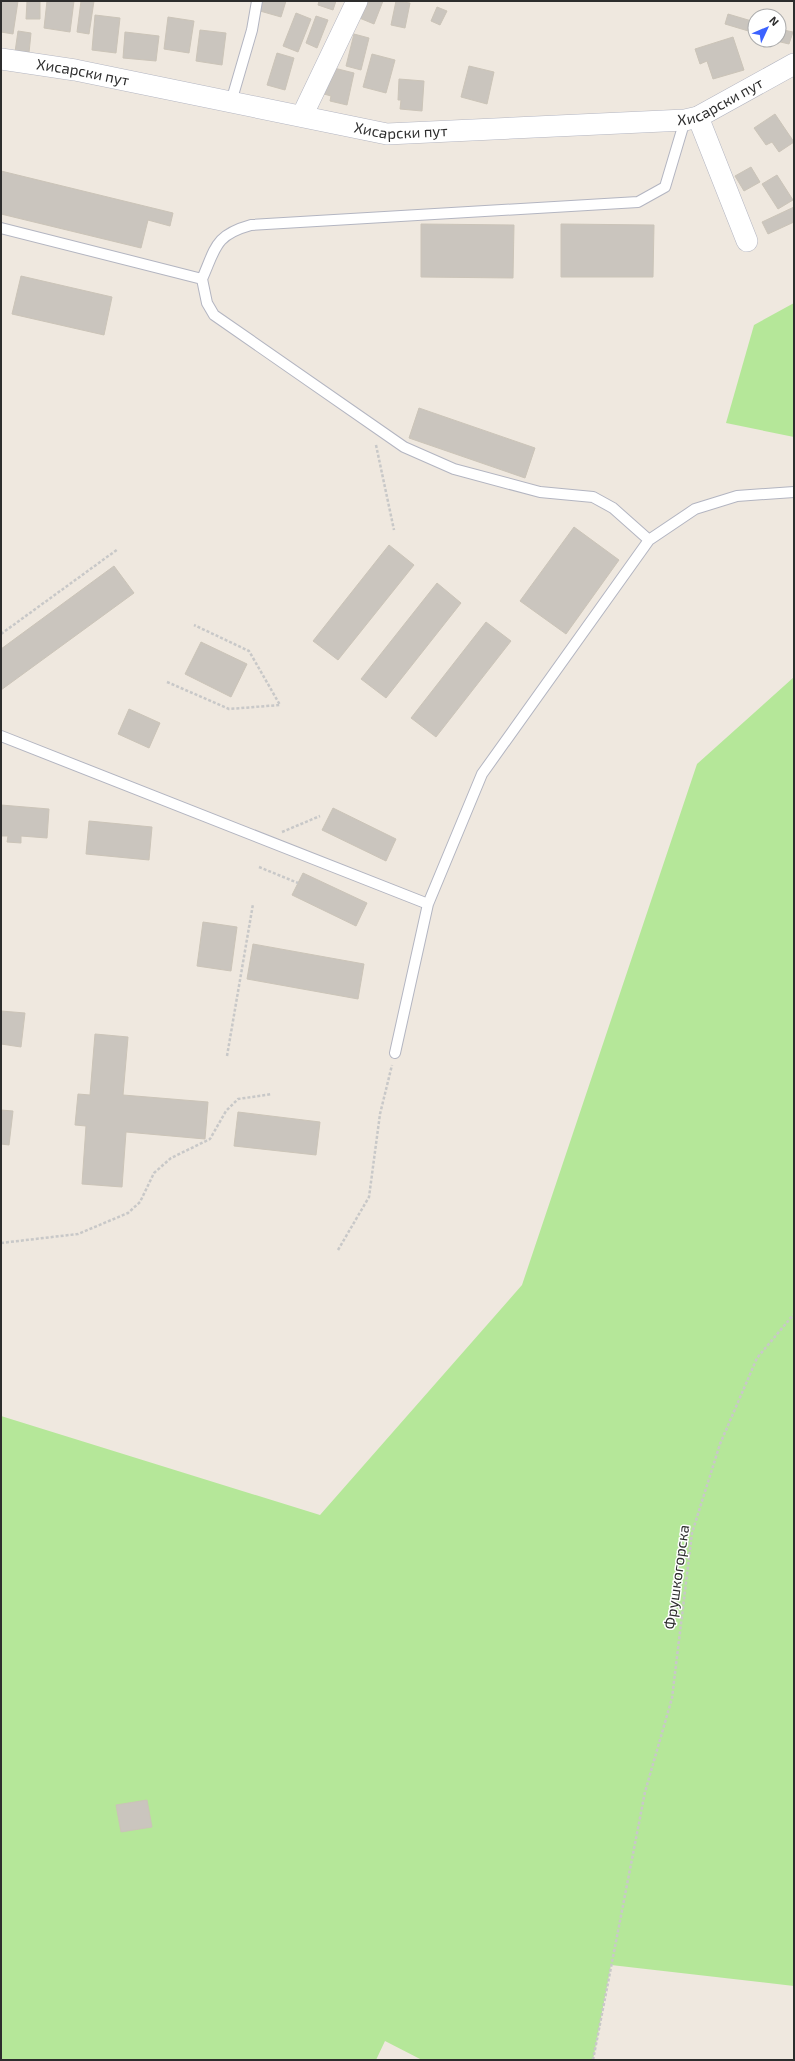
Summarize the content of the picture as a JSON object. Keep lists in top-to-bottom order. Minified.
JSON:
{"streets":{"street":["Хисарски пут"],"path":["Фрушкогорска"]},"north":"top right"}
